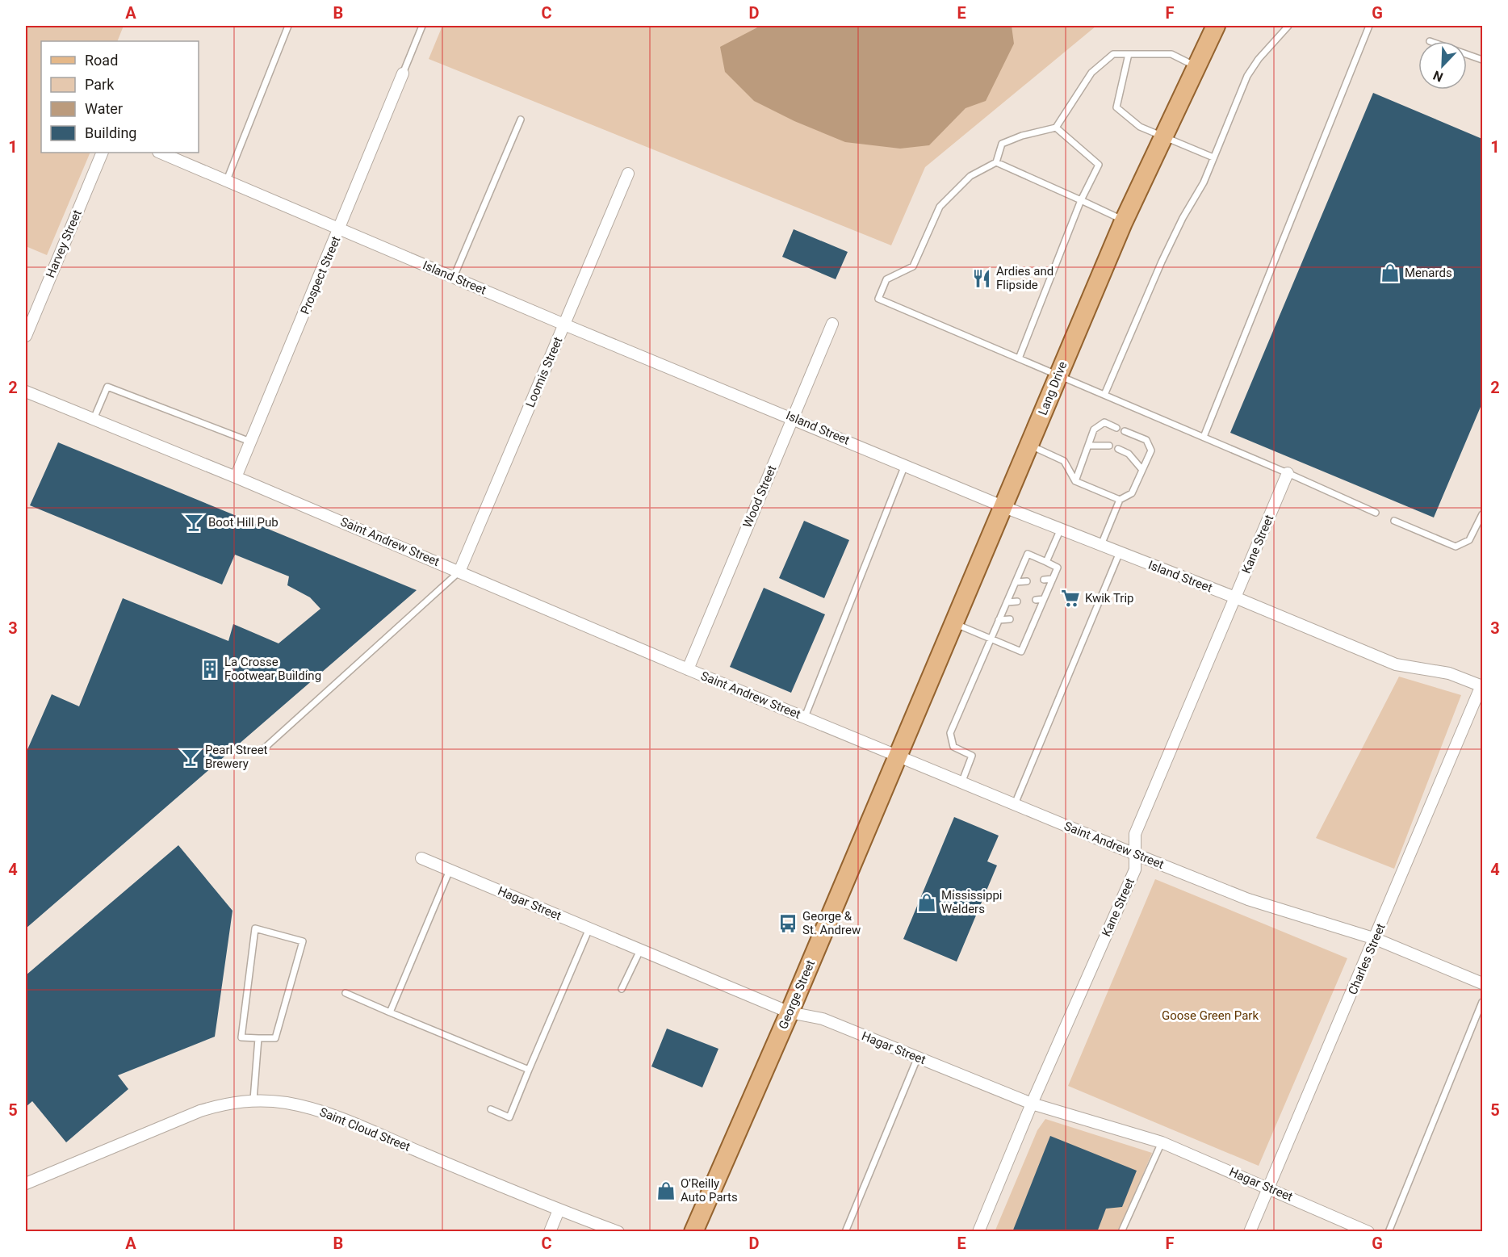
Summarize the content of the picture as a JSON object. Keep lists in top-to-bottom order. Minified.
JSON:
{"streets":{"main road":["Lang Drive","George Street"],"street":["Harvey Street","Prospect Street","Island Street","Loomis Street","Wood Street","Saint Andrew Street","Kane Street","Hagar Street","Charles Street","Saint Cloud Street"]},"crossings":[["Prospect Street","Island Street"],["Prospect Street","Saint Andrew Street"],["Island Street","Loomis Street"],["Island Street","Lang Drive"],["Island Street","Wood Street"],["Island Street","Kane Street"],["Island Street","Charles Street"],["Loomis Street","Saint Andrew Street"],["Lang Drive","Saint Andrew Street"],["Lang Drive","George Street"],["Wood Street","Saint Andrew Street"],["Saint Andrew Street","Kane Street"],["Saint Andrew Street","Charles Street"],["Saint Andrew Street","George Street"],["Kane Street","Hagar Street"],["Hagar Street","Charles Street"],["Hagar Street","George Street"]],"parks":["Goose Green Park"],"places":{"shop":["Menards","Mississippi Welders","O'Reilly Auto Parts"],"restaurant":["Ardies and Flipside"],"bar":["Boot Hill Pub","Pearl Street Brewery"],"supermarket":["Kwik Trip"],"building":["La Crosse Footwear Building"],"bus stop":["George & St. Andrew"]},"legend":["Road","Park","Water","Building"],"north":"bottom left","grid":{"columns":["A","B","C","D","E","F","G"],"rows":["1","2","3","4","5"]}}
